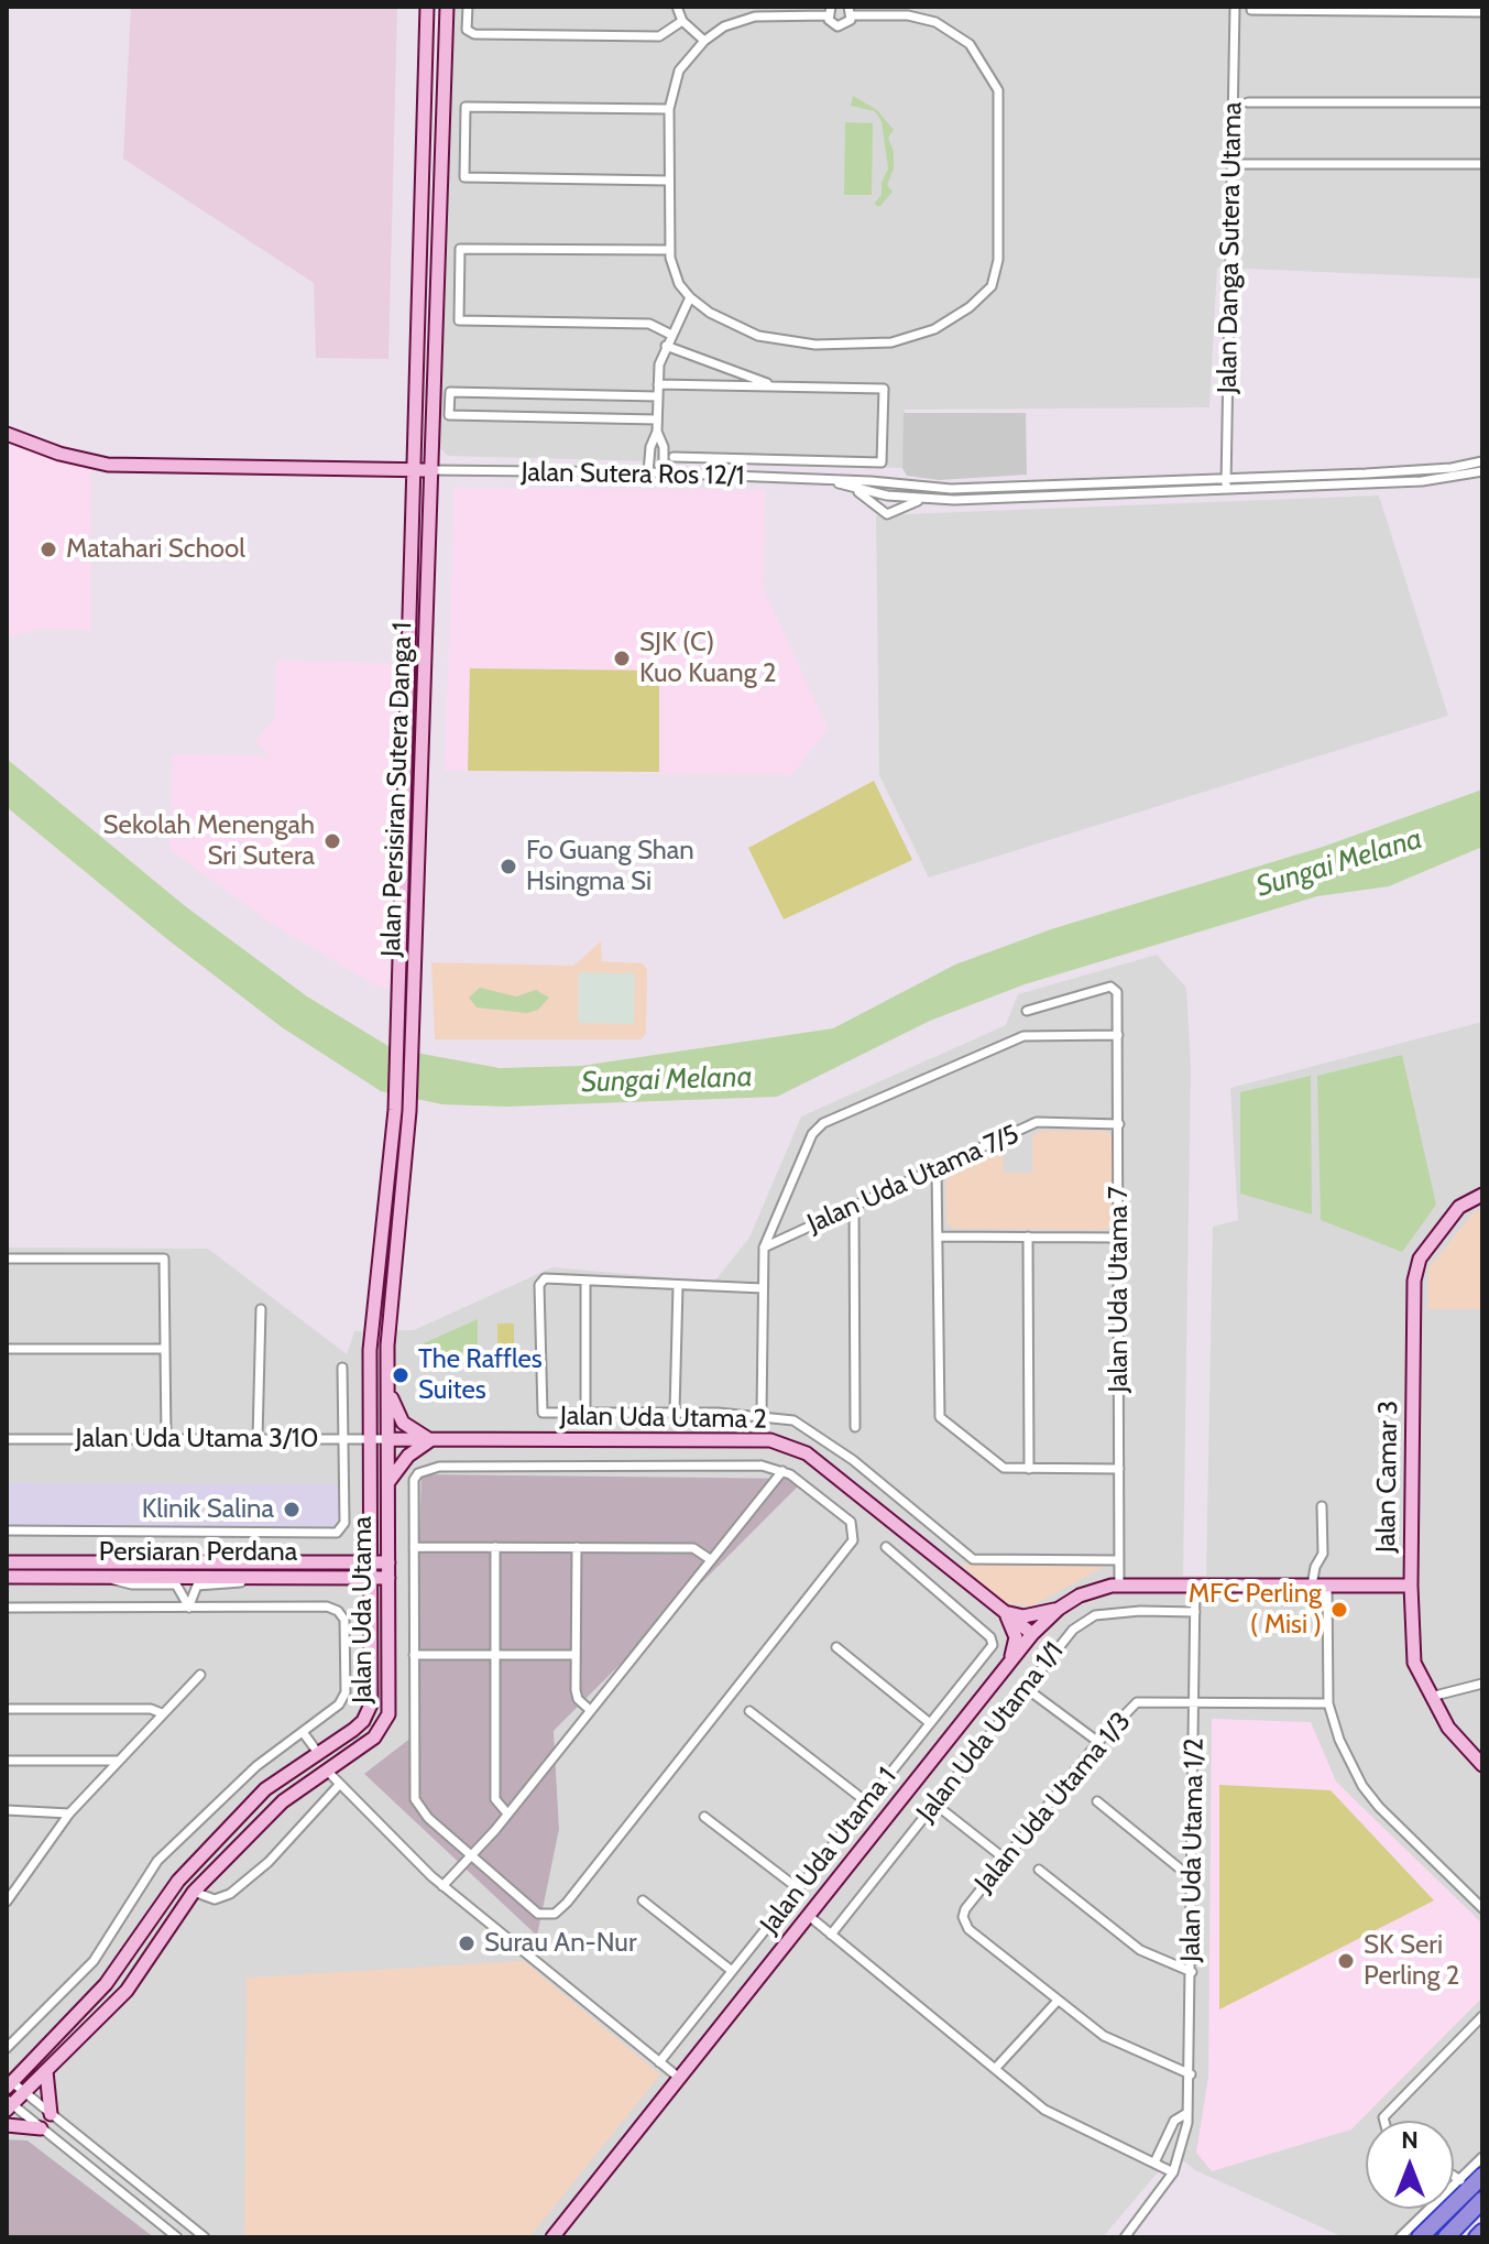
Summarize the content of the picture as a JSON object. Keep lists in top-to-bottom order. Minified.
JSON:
{"streets":{"main road":["Jalan Persisiran Sutera Danga 1","Jalan Uda Utama 2","Jalan Camar 3","Persiaran Perdana","Jalan Uda Utama","Jalan Uda Utama 1"],"street":["Jalan Danga Sutera Utama","Jalan Sutera Ros 12/1","Jalan Uda Utama 7/5","Jalan Uda Utama 7","Jalan Uda Utama 3/10","Jalan Uda Utama 1/1","Jalan Uda Utama 1/3","Jalan Uda Utama 1/2"]},"crossings":[["Jalan Danga Sutera Utama","Jalan Sutera Ros 12/1"],["Jalan Sutera Ros 12/1","Jalan Persisiran Sutera Danga 1"],["Jalan Persisiran Sutera Danga 1","Jalan Uda Utama"],["Jalan Uda Utama 7/5","Jalan Uda Utama 7"],["Jalan Uda Utama 7","Jalan Uda Utama 1"],["Jalan Uda Utama 2","Jalan Uda Utama 3/10"],["Jalan Uda Utama 2","Jalan Uda Utama"],["Jalan Uda Utama 2","Jalan Uda Utama 1"],["Jalan Uda Utama 3/10","Jalan Uda Utama"],["Jalan Camar 3","Jalan Uda Utama 1"],["Persiaran Perdana","Jalan Uda Utama"],["Jalan Uda Utama 1/1","Jalan Uda Utama 1/2"],["Jalan Uda Utama 1/3","Jalan Uda Utama 1/2"],["Jalan Uda Utama 1/2","Jalan Uda Utama 1"]],"water":["Sungai Melana"],"places":["Matahari School","SJK (C) Kuo Kuang 2","Sekolah Menengah Sri Sutera","Fo Guang Shan Hsingma Si","The Raffles Suites","Klinik Salina","MFC Perling ( Misi )","Surau An-Nur","SK Seri Perling 2"],"north":"top"}
